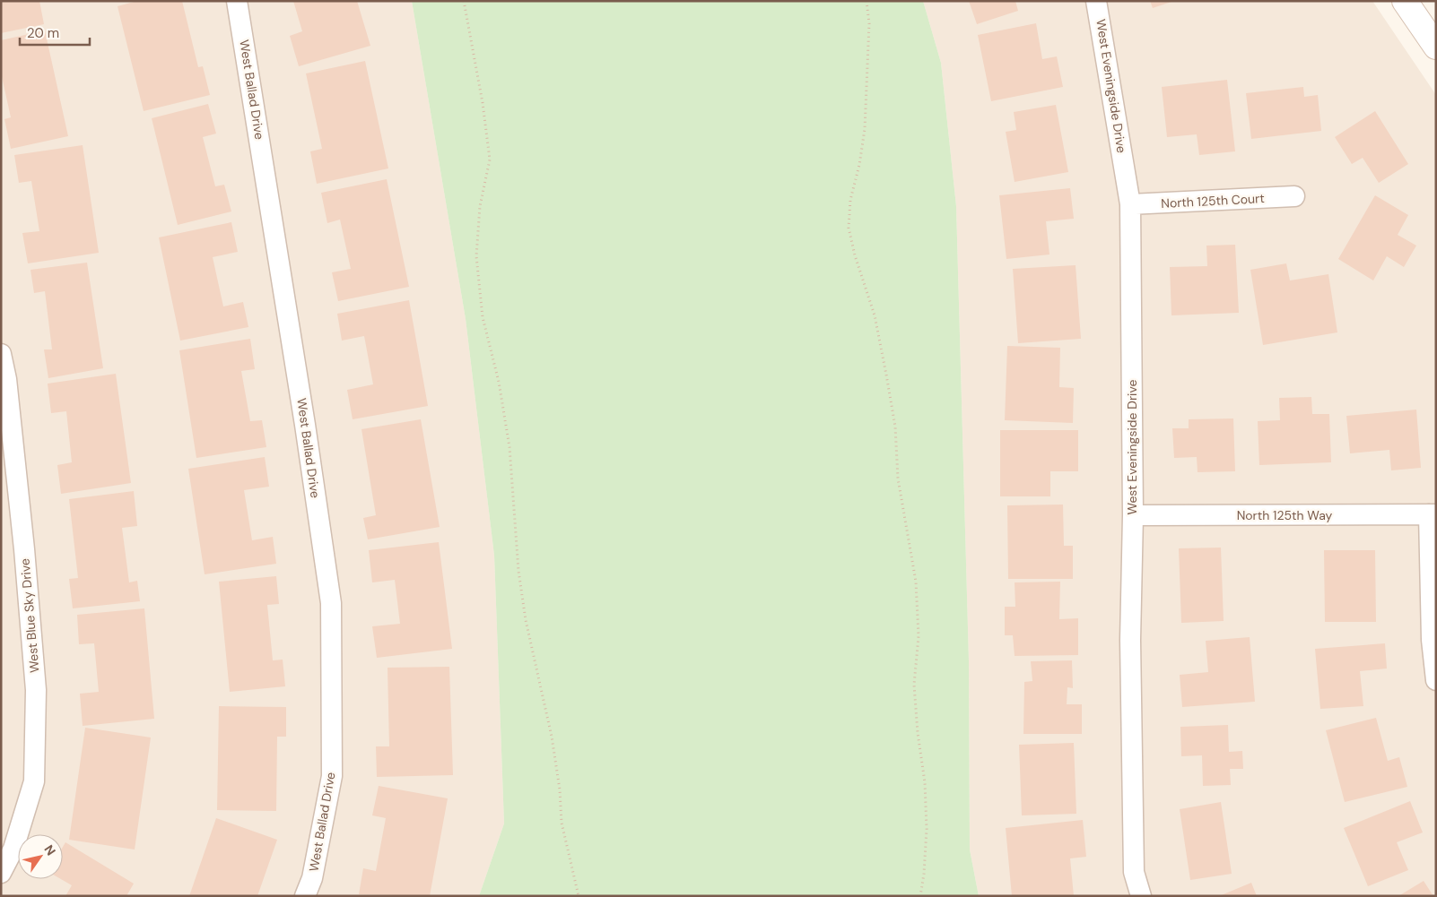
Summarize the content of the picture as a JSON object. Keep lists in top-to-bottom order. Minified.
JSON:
{"streets":{"street":["West Eveningside Drive","West Ballad Drive","North 125th Court","North 125th Way","West Blue Sky Drive"]},"crossings":[["West Eveningside Drive","North 125th Court"],["West Eveningside Drive","North 125th Way"]],"scale_bar":"20 m","north":"top right"}
